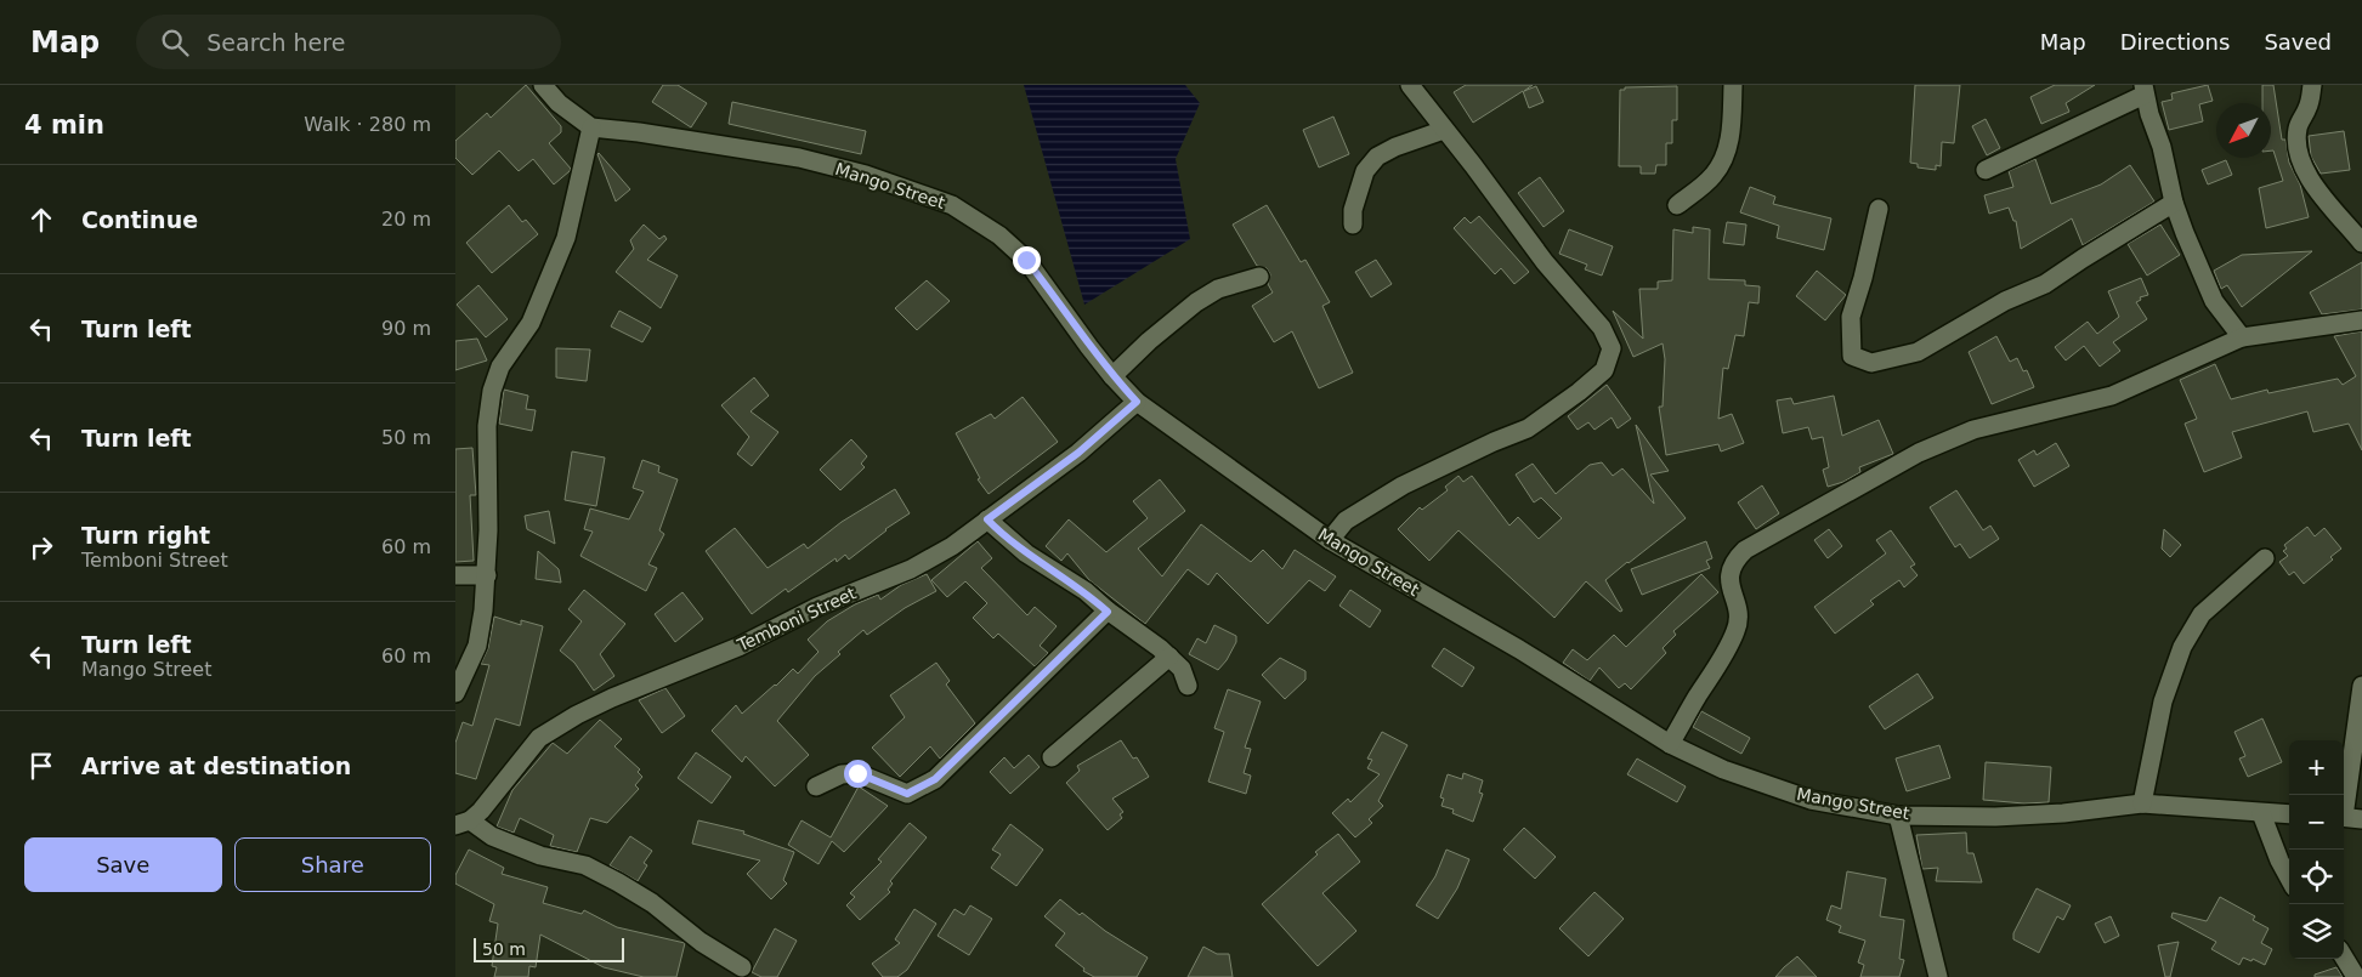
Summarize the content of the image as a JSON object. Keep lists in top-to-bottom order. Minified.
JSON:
{"streets":{"street":["Mango Street","Temboni Street"]},"crossings":[["Mango Street","Temboni Street"]],"scale_bar":"50 m","north":"bottom left","page":{"header":"Map","search":"Search here","nav":["Map","Directions","Saved"],"heading":["4 min","Walk · 280 m"],"list":[["Continue","20 m"],["Turn left","90 m"],["Turn left","50 m"],["Turn right","Temboni Street","60 m"],["Turn left","Mango Street","60 m"],"Arrive at destination"],"map_buttons":["+","−"],"buttons":["Save","Share"],"scale":"50 m"}}
